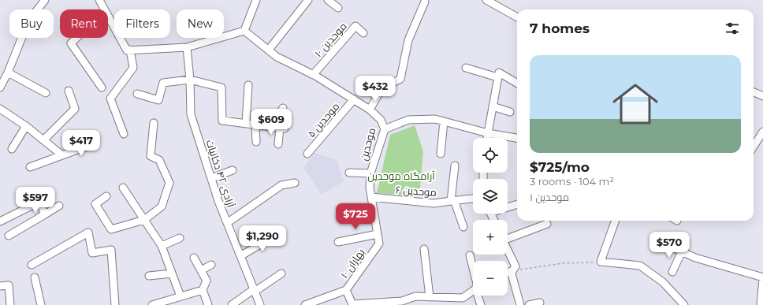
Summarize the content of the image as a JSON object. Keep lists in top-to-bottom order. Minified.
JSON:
{"streets":{"street":["موحدین ۱۰","موحدین ۵","موحدین","آزادی ۴۲ دخانیات","موحدین ۶","بهاران ۱۰"]},"crossings":[["موحدین ۱۰","موحدین"],["موحدین ۵","موحدین"],["موحدین","موحدین ۶"],["موحدین","بهاران ۱۰"]],"parks":["آرامگاه موحدین"],"page":{"chip":["Buy","Rent","Filters","New"],"heading":"7 homes","list":[{"name":"$725/mo","note":"3 rooms · 104 m² · موحدین ۱"}],"price":["$432","$609","$417","$597","$725","$1,290","$570"],"map_buttons":["+","−"]}}
